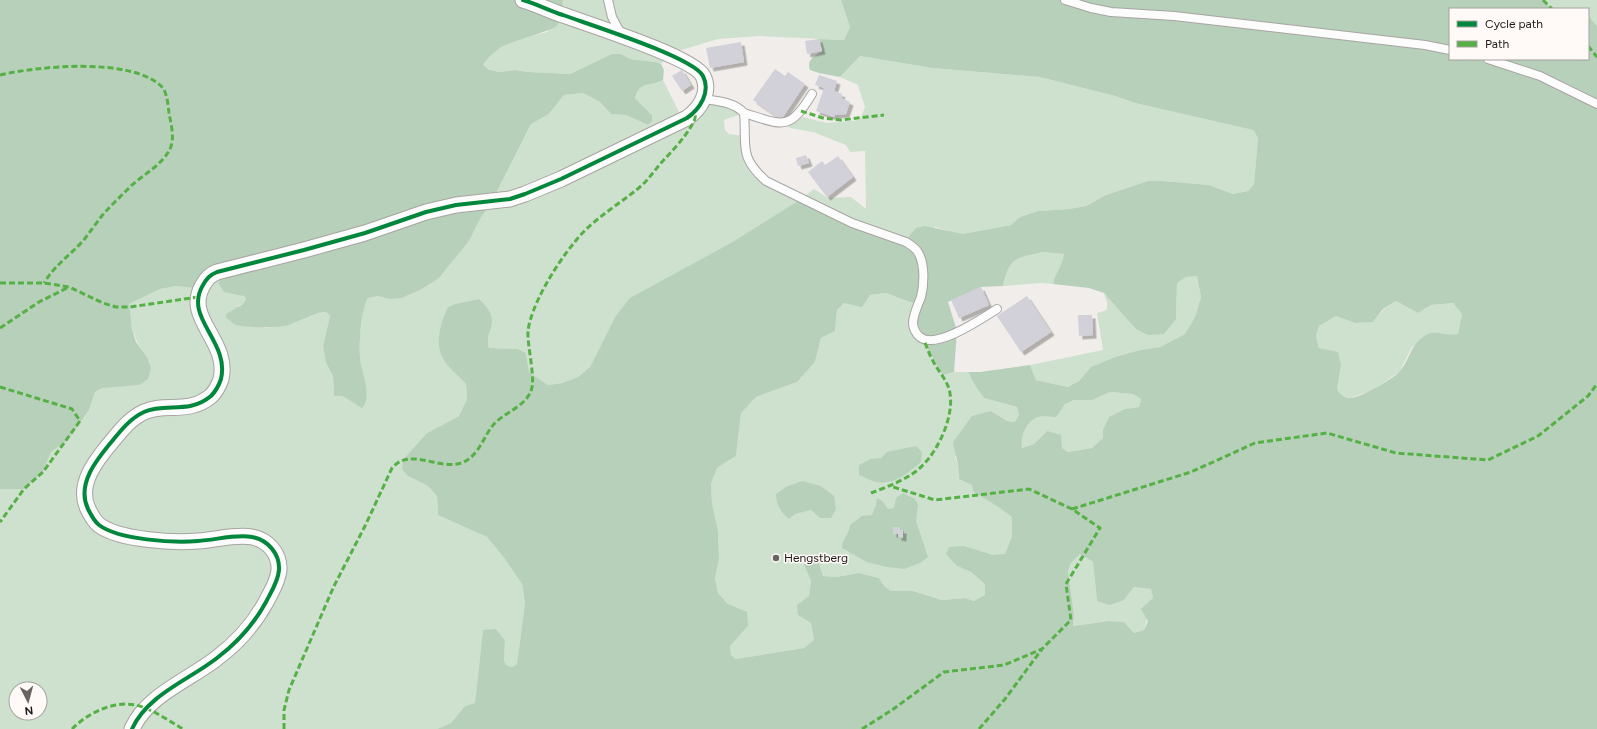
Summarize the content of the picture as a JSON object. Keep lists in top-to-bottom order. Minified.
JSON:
{"places":["Hengstberg"],"legend":["Cycle path","Path"],"north":"bottom"}
